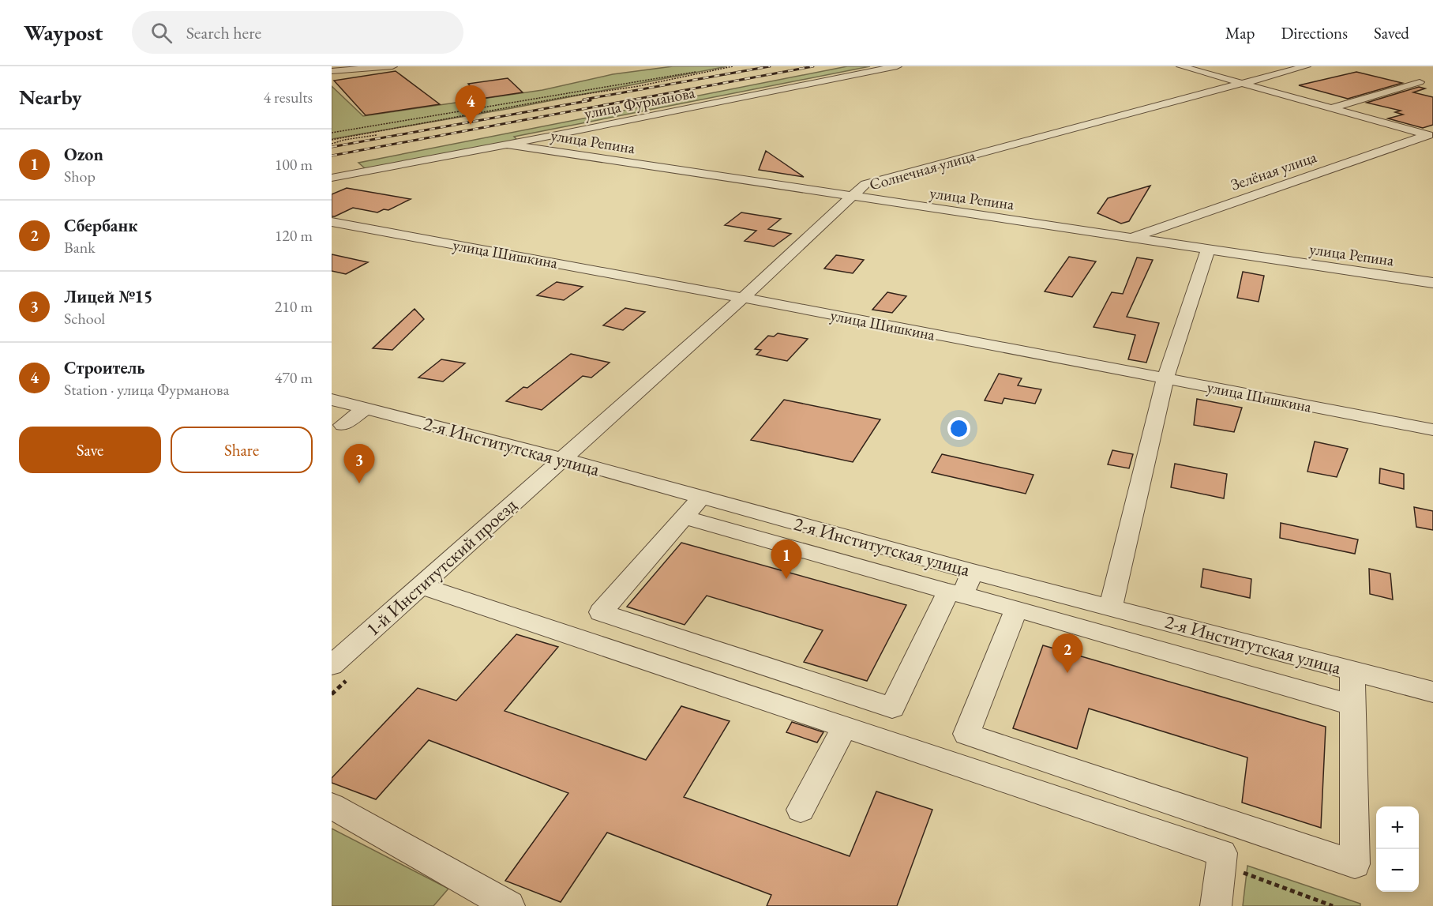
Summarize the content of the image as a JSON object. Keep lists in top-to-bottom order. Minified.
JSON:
{"streets":{"street":["улица Фурманова","улица Репина","Солнечная улица","Зелёная улица","улица Шишкина","2-я Институтская улица","1-й Институтский проезд"]},"crossings":[["улица Фурманова","улица Репина"],["улица Репина","Солнечная улица"],["улица Репина","Зелёная улица"],["Солнечная улица","улица Шишкина"],["Солнечная улица","2-я Институтская улица"],["Солнечная улица","1-й Институтский проезд"],["2-я Институтская улица","1-й Институтский проезд"]],"page":{"header":"Waypost","search":"Search here","nav":["Map","Directions","Saved"],"heading":["Nearby","4 results"],"pins":["4","3","1","2"],"list":[{"mark":"1","name":"Ozon","note":"Shop","value":"100 m"},{"mark":"2","name":"Сбербанк","note":"Bank","value":"120 m"},{"mark":"3","name":"Лицей №15","note":"School","value":"210 m"},{"mark":"4","name":"Строитель","note":"Station · улица Фурманова","value":"470 m"}],"buttons":["Save","Share"],"map_buttons":["+","−"]}}
